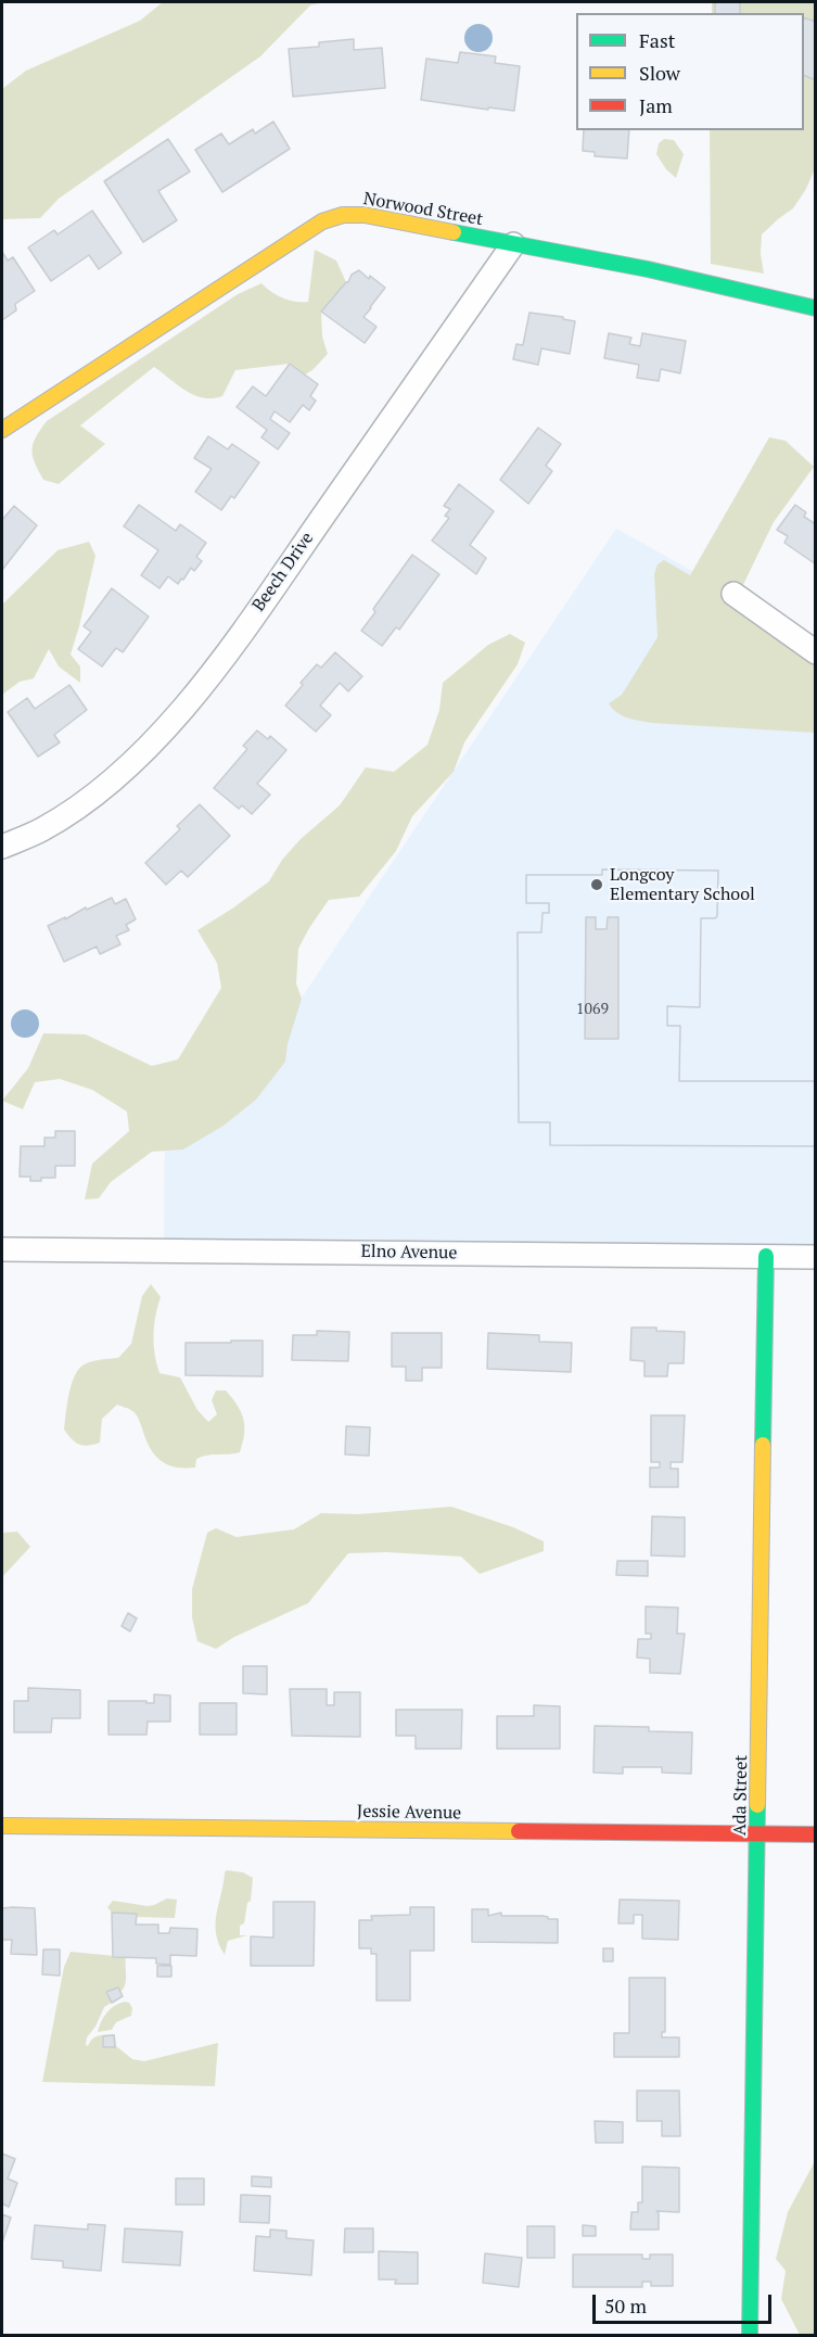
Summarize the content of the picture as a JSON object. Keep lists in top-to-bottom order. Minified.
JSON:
{"streets":{"street":["Norwood Street","Beech Drive","Elno Avenue","Ada Street","Jessie Avenue"]},"crossings":[["Norwood Street","Beech Drive"],["Elno Avenue","Ada Street"],["Ada Street","Jessie Avenue"]],"places":["Longcoy Elementary School"],"house_numbers":["1069"],"legend":["Fast","Slow","Jam"],"scale_bar":"50 m"}
